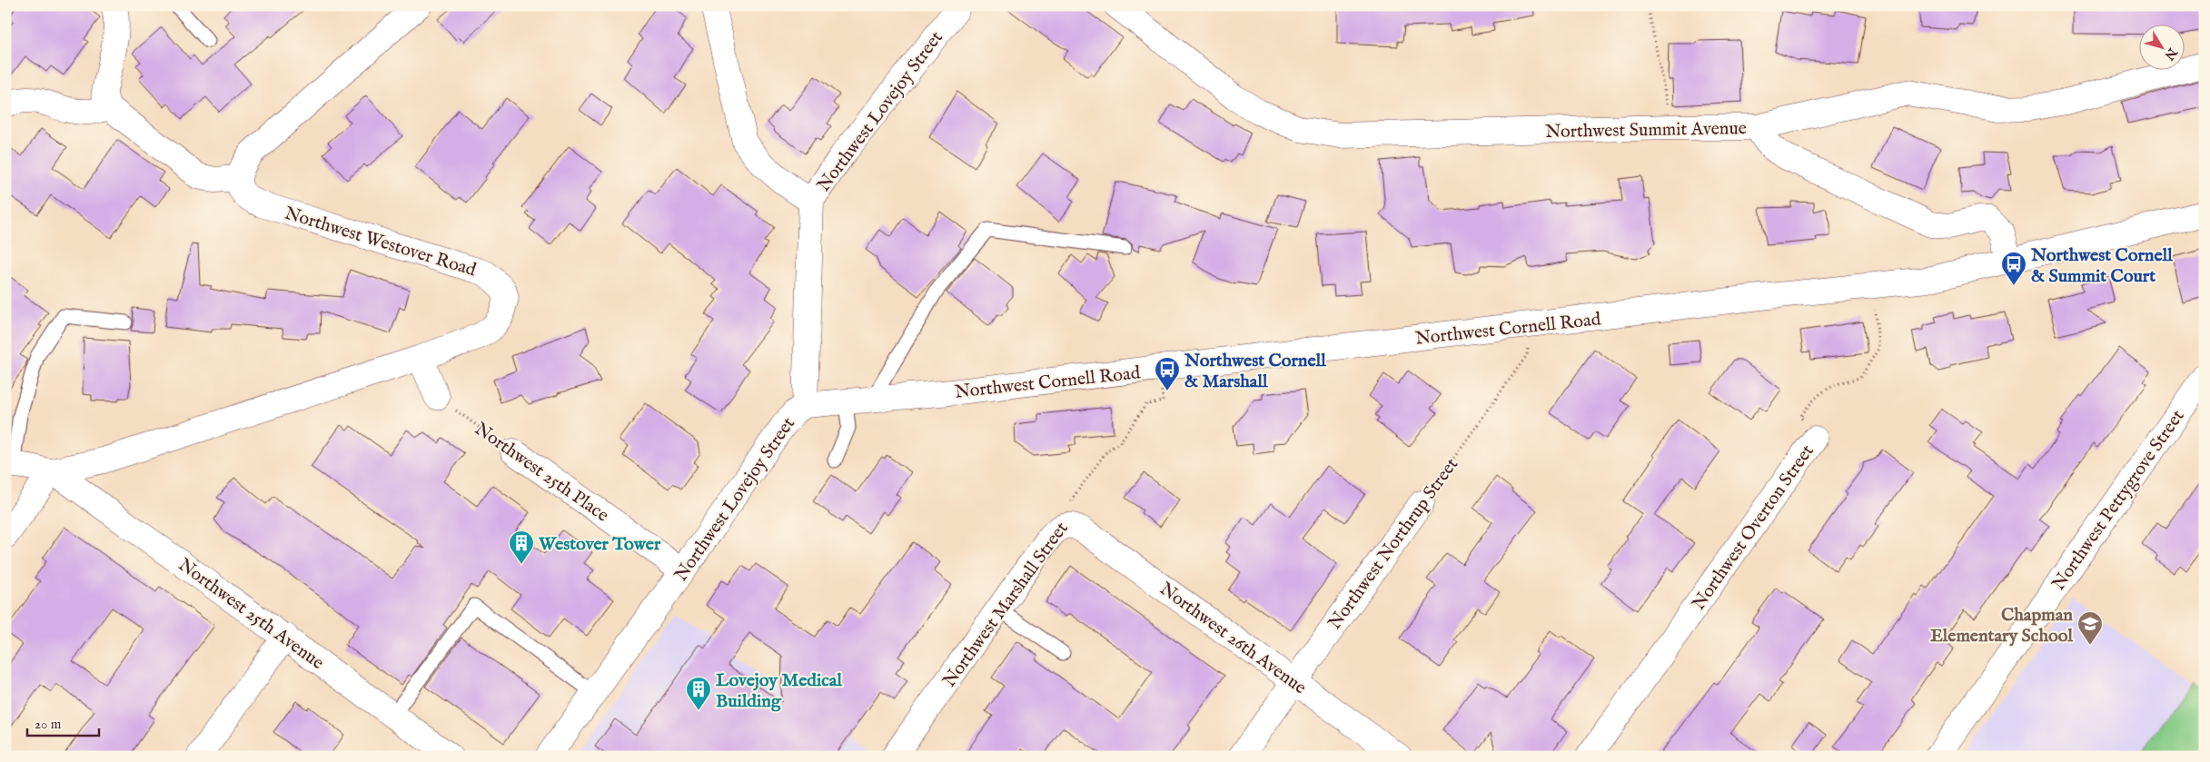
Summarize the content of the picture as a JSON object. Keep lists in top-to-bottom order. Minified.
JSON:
{"streets":{"street":["Northwest Lovejoy Street","Northwest Summit Avenue","Northwest Westover Road","Northwest Cornell Road","Northwest 25th Place","Northwest Pettygrove Street","Northwest Overton Street","Northwest Northrup Street","Northwest Marshall Street","Northwest 25th Avenue","Northwest 26th Avenue"]},"crossings":[["Northwest Lovejoy Street","Northwest Cornell Road"],["Northwest Lovejoy Street","Northwest 25th Place"],["Northwest Westover Road","Northwest 25th Avenue"],["Northwest Cornell Road","Northwest Overton Street"],["Northwest Cornell Road","Northwest Northrup Street"],["Northwest Cornell Road","Northwest Marshall Street"],["Northwest Northrup Street","Northwest 26th Avenue"],["Northwest Marshall Street","Northwest 26th Avenue"]],"places":{"bus stop":["Northwest Cornell & Summit Court","Northwest Cornell & Marshall"],"building":["Westover Tower","Lovejoy Medical Building"],"school or university":["Chapman Elementary School"]},"scale_bar":"20 m","north":"bottom right"}
